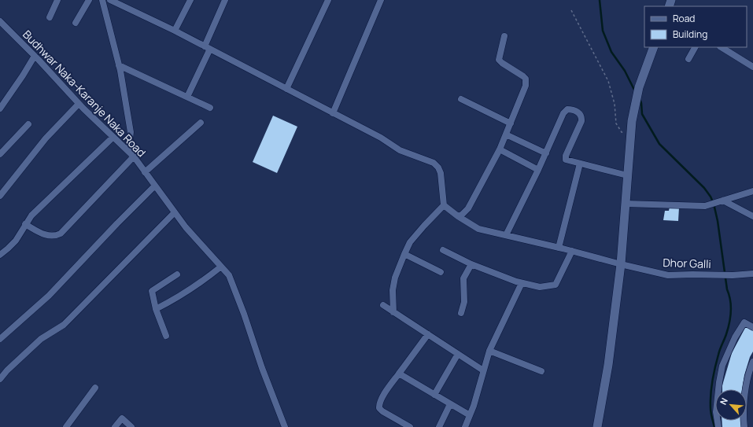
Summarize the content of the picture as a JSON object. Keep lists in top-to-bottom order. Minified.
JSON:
{"streets":{"street":["Budhwar Naka-Karanje Naka Road","Dhor Galli"]},"legend":["Road","Building"],"north":"top left"}
